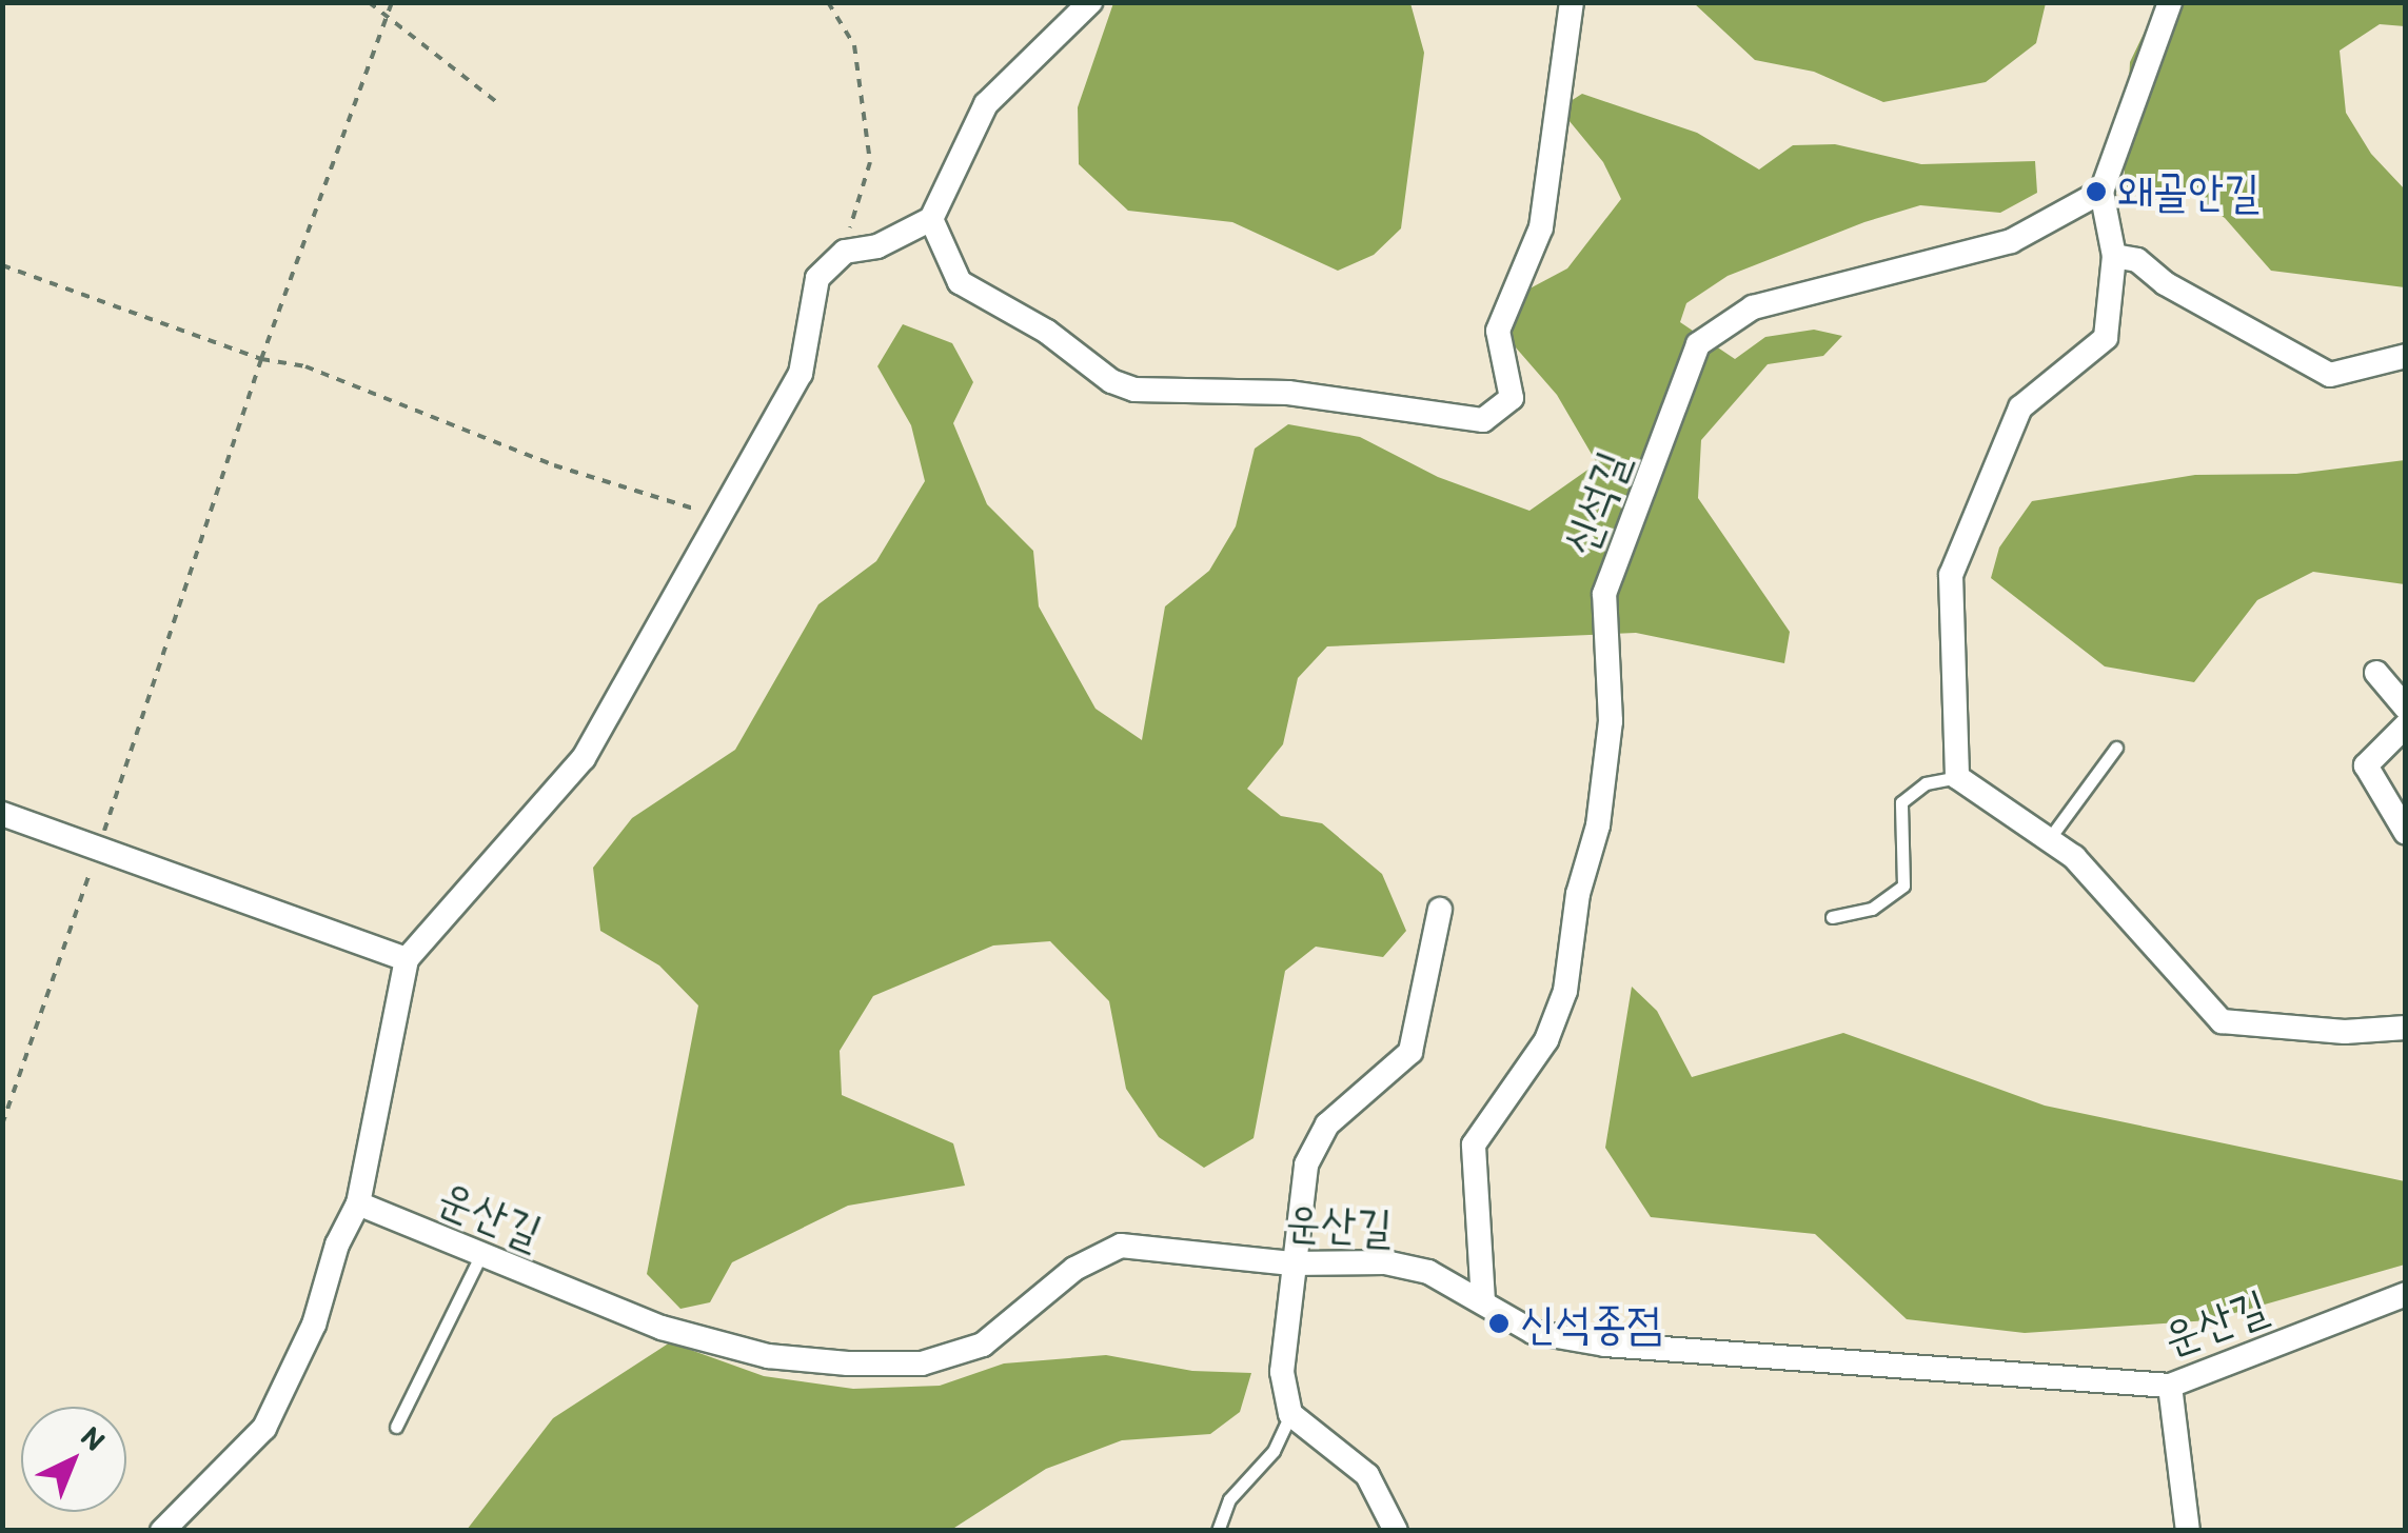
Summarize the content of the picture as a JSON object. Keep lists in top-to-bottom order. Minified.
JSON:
{"streets":{"street":["신석길","운산길"]},"crossings":[["신석길","운산길"]],"places":["왜골안길","신석종점"],"north":"top right"}
